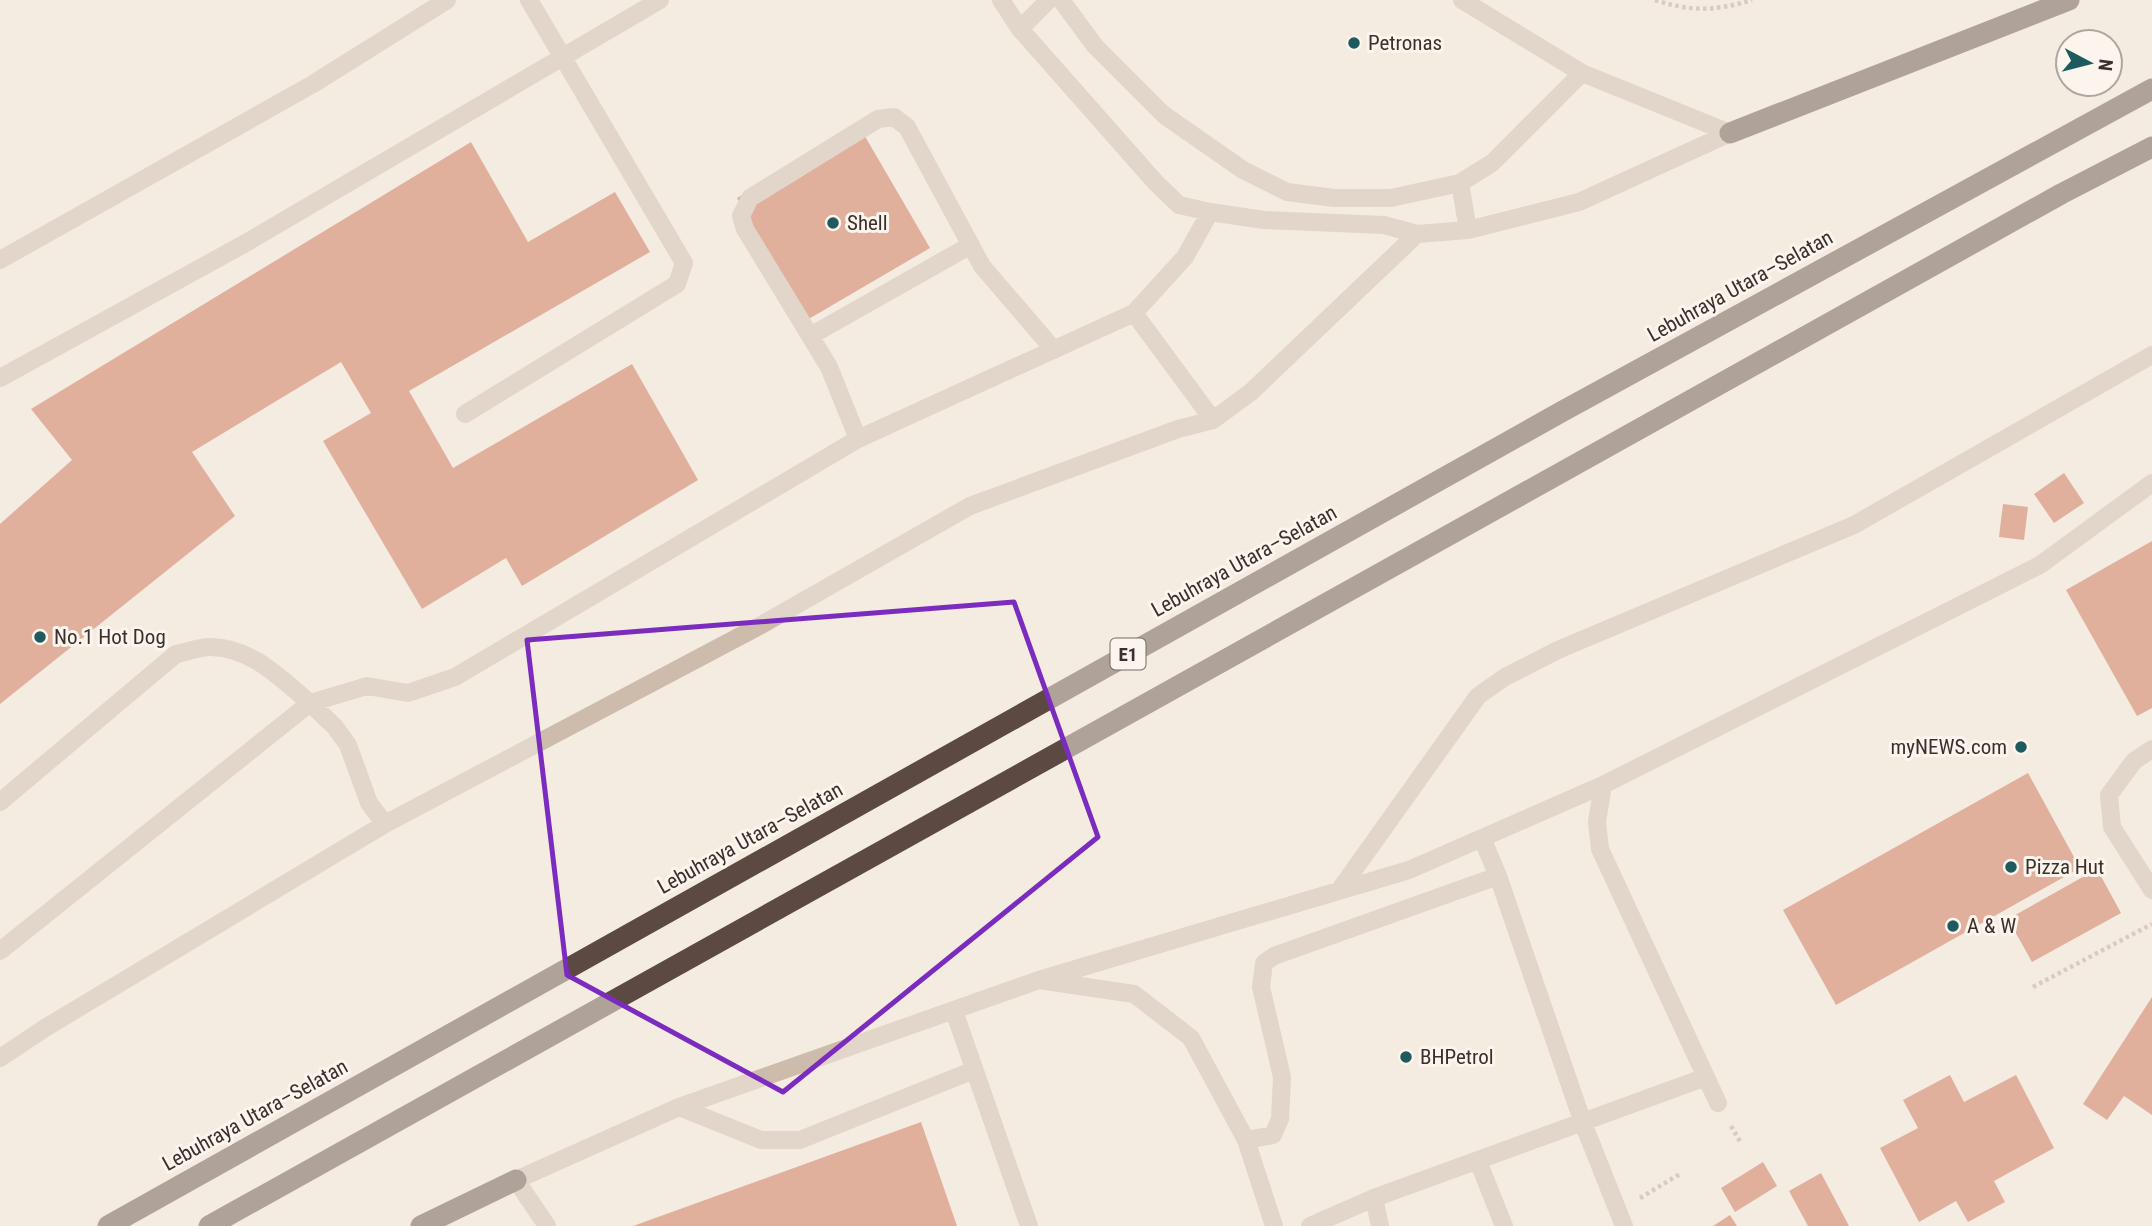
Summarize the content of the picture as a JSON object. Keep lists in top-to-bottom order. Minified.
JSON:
{"streets":{"highway":["Lebuhraya Utara–Selatan","E1"]},"places":["Petronas","Shell","No.1 Hot Dog","myNEWS.com","Pizza Hut","A & W","BHPetrol"],"north":"right"}
